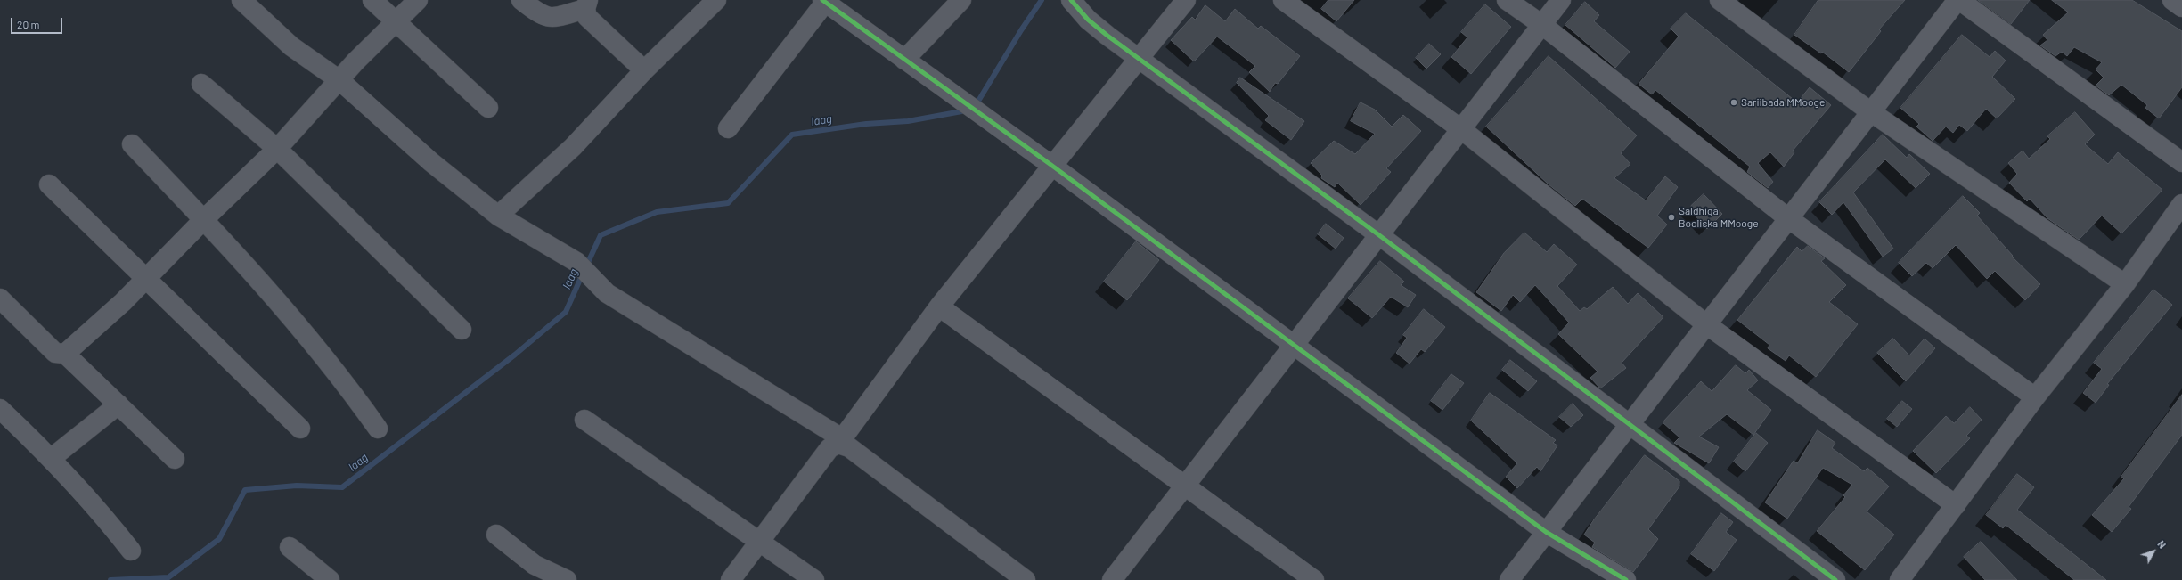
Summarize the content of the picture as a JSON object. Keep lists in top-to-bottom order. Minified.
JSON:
{"water":["laag"],"places":["Sariibada MMooge","Saldhiga Booliska MMooge"],"scale_bar":"20 m","north":"top right"}
